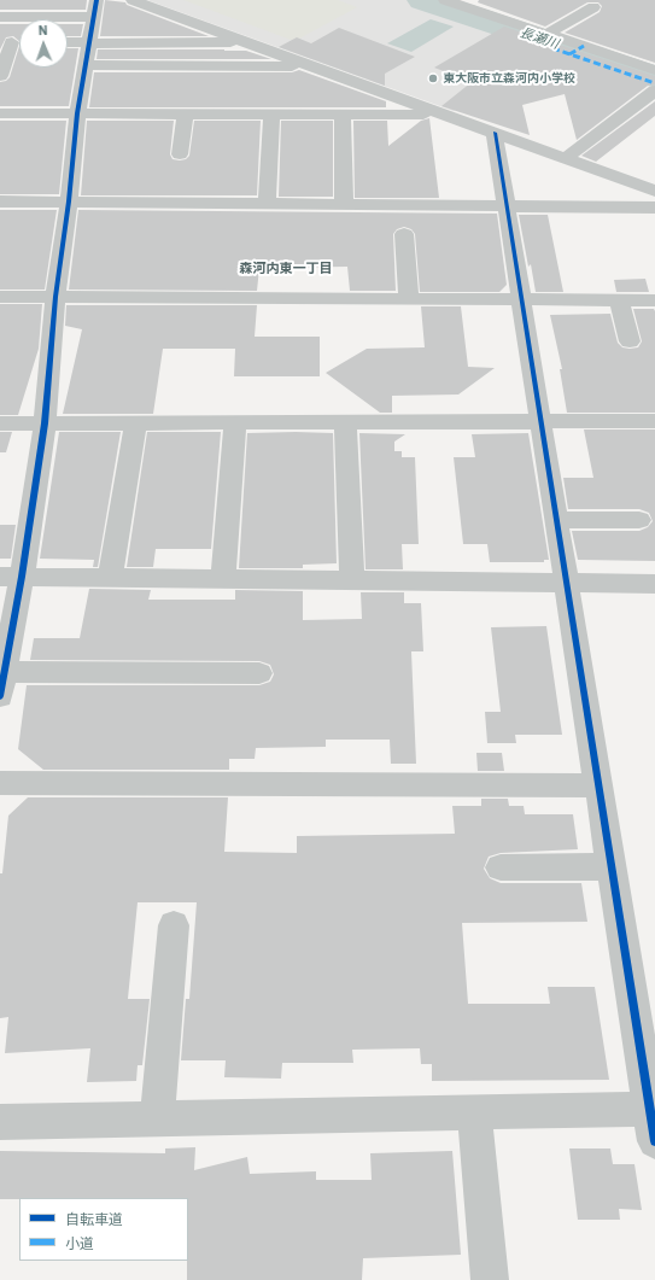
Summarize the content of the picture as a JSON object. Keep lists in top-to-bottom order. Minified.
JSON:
{"districts":["森河内東一丁目"],"water":["長瀬川"],"places":["東大阪市立森河内小学校"],"legend":["自転車道","小道"],"north":"top"}
